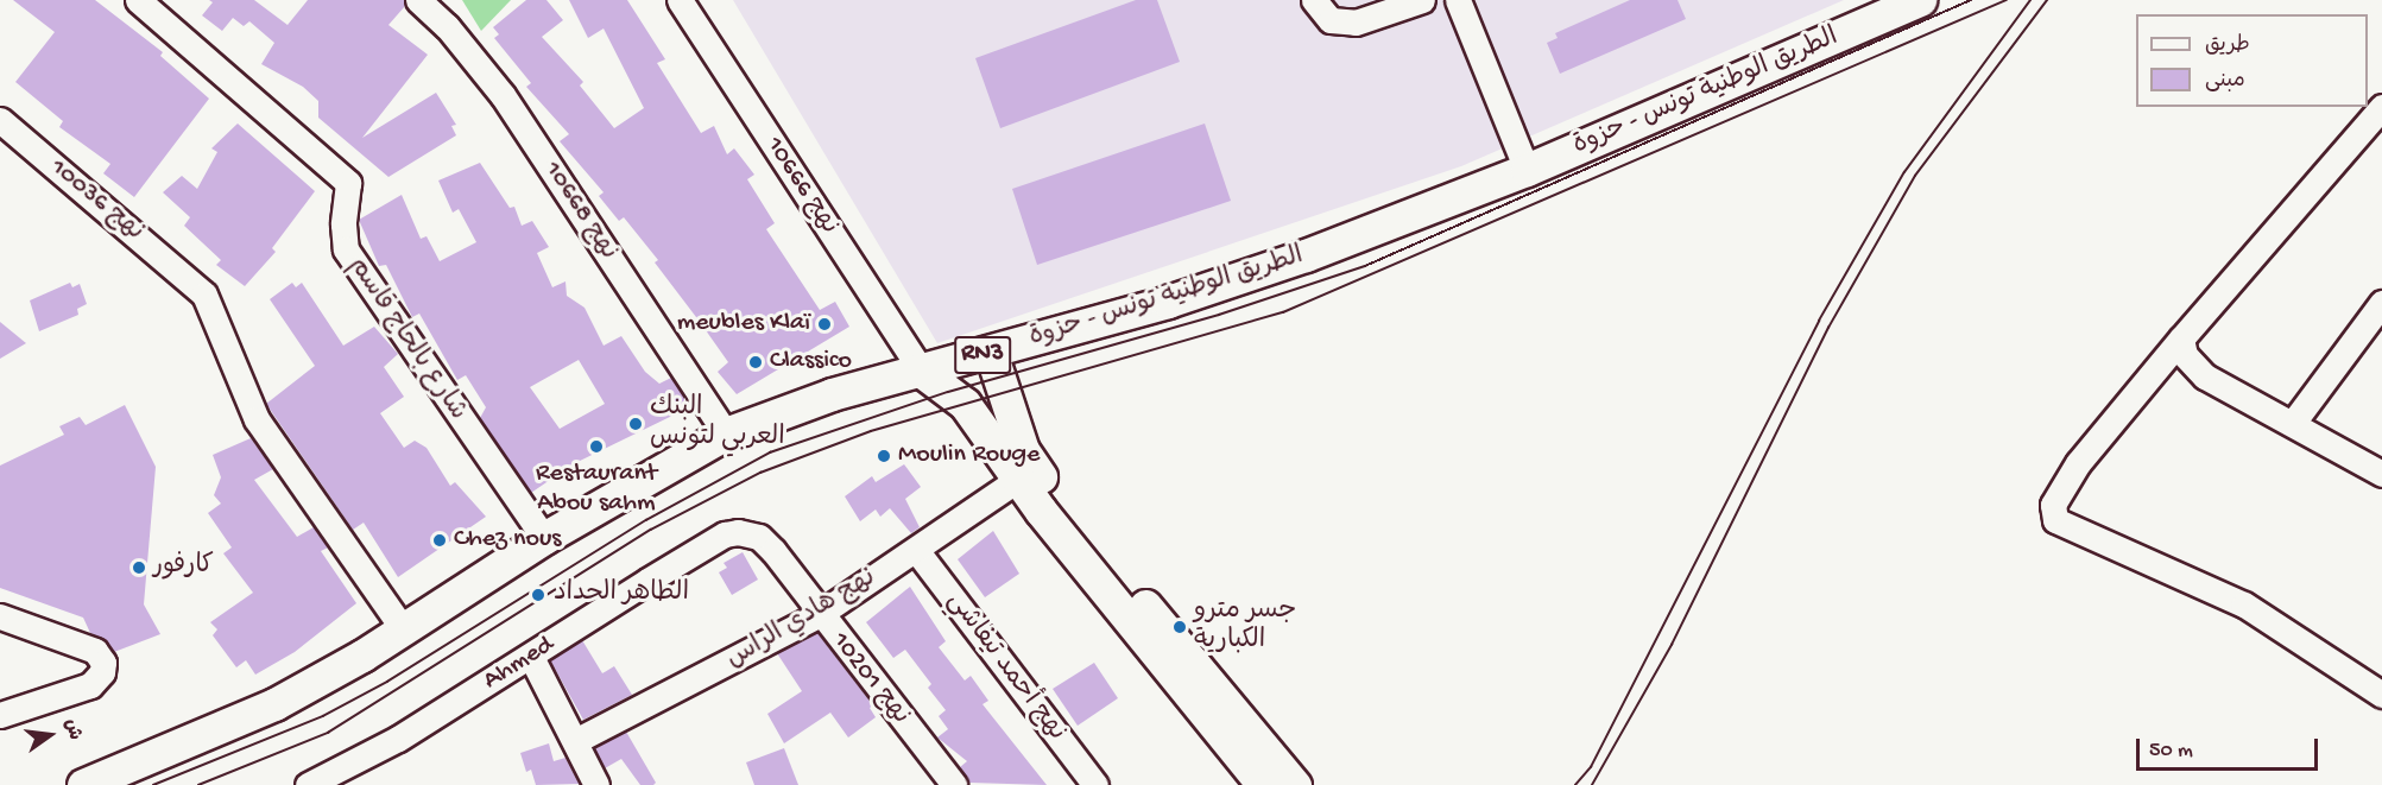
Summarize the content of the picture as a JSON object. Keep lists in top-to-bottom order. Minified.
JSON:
{"streets":{"main road":["الطريق الوطنية تونس - حزوة","RN3"],"street":["نهج 10666","نهج 10036","نهج 10668","شارع بالحاج قاسم","نهج هادي الراس","Ahmed","نهج أحمد تيفاشي","نهج 10201"]},"crossings":[["الطريق الوطنية تونس - حزوة","نهج 10666"],["الطريق الوطنية تونس - حزوة","نهج 10036"],["الطريق الوطنية تونس - حزوة","نهج 10668"],["الطريق الوطنية تونس - حزوة","شارع بالحاج قاسم"],["نهج هادي الراس","نهج أحمد تيفاشي"],["نهج هادي الراس","نهج 10201"],["Ahmed","نهج 10201"]],"places":["meubles Klaï","Classico","البنك العربي لتونس","Restaurant Abou sahm","Moulin Rouge","Chez nous","كارفور","الطاهر الحداد","جسر مترو الكبارية"],"legend":["طريق","مبنى"],"scale_bar":"50 m","north":"right"}
